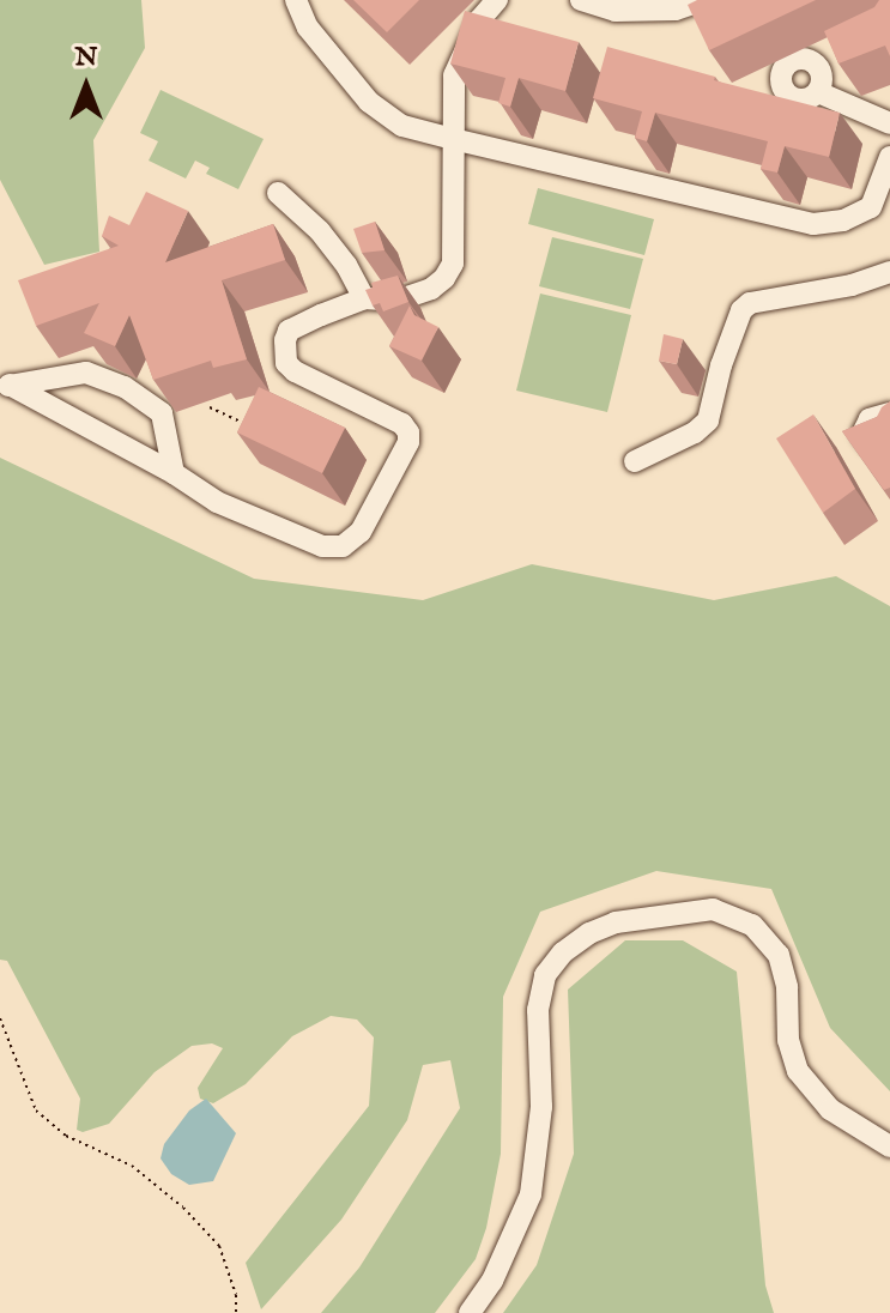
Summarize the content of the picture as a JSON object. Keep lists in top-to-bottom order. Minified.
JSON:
{"north":"top"}
